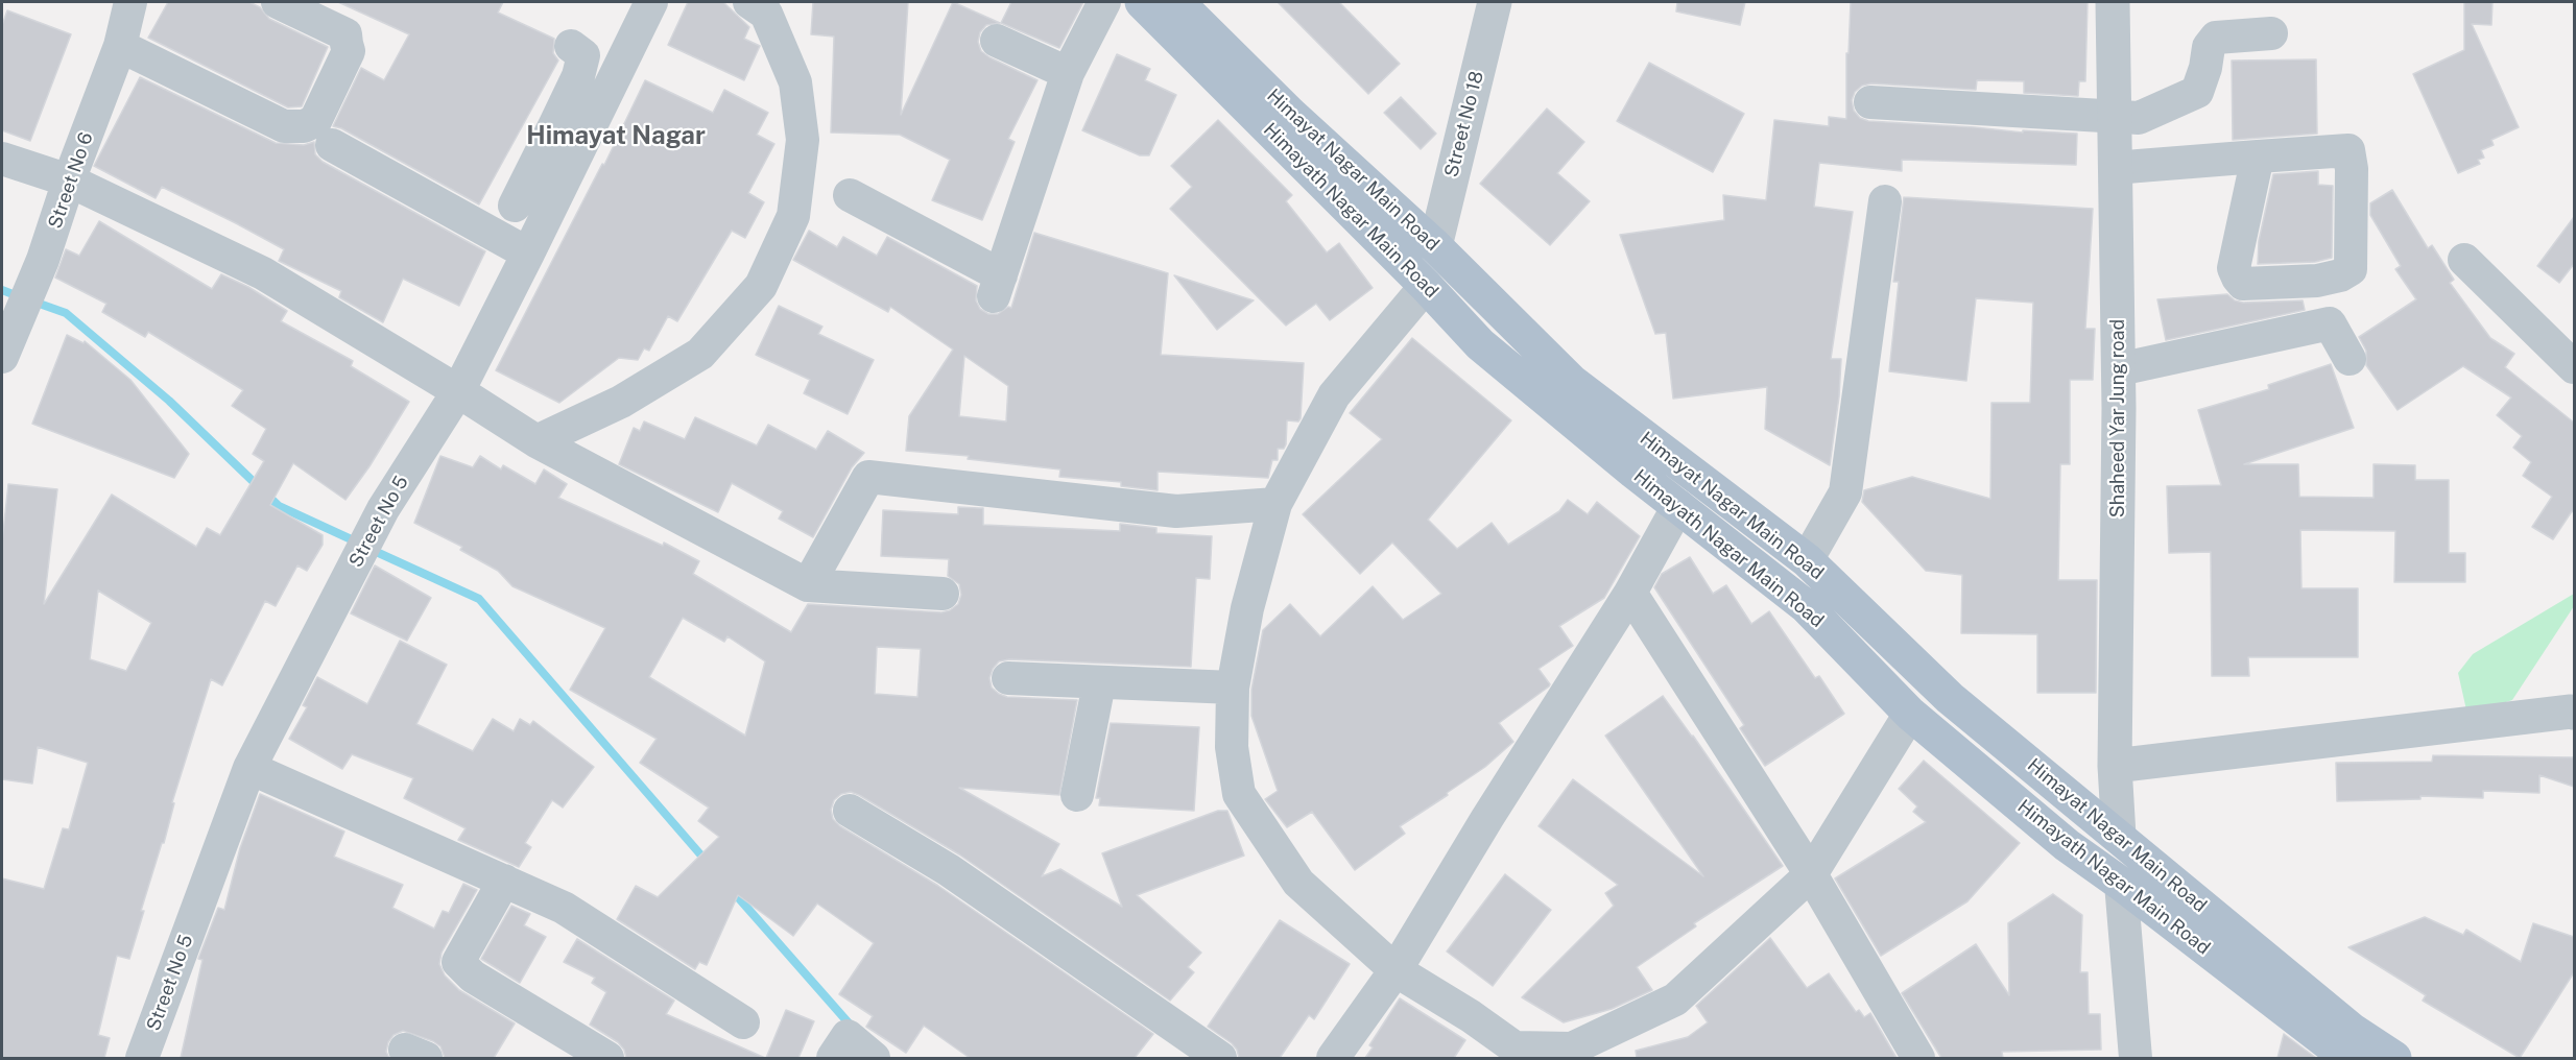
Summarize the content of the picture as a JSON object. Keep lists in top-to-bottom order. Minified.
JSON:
{"streets":{"main road":["Himayat Nagar Main Road","Himayath Nagar Main Road"],"street":["Street No 18","Street No 6","Shaheed Yar Jung road","Street No 5"]},"crossings":[["Street No 18","Himayat Nagar Main Road"],["Himayat Nagar Main Road","Shaheed Yar Jung road"]],"districts":["Himayat Nagar"]}
